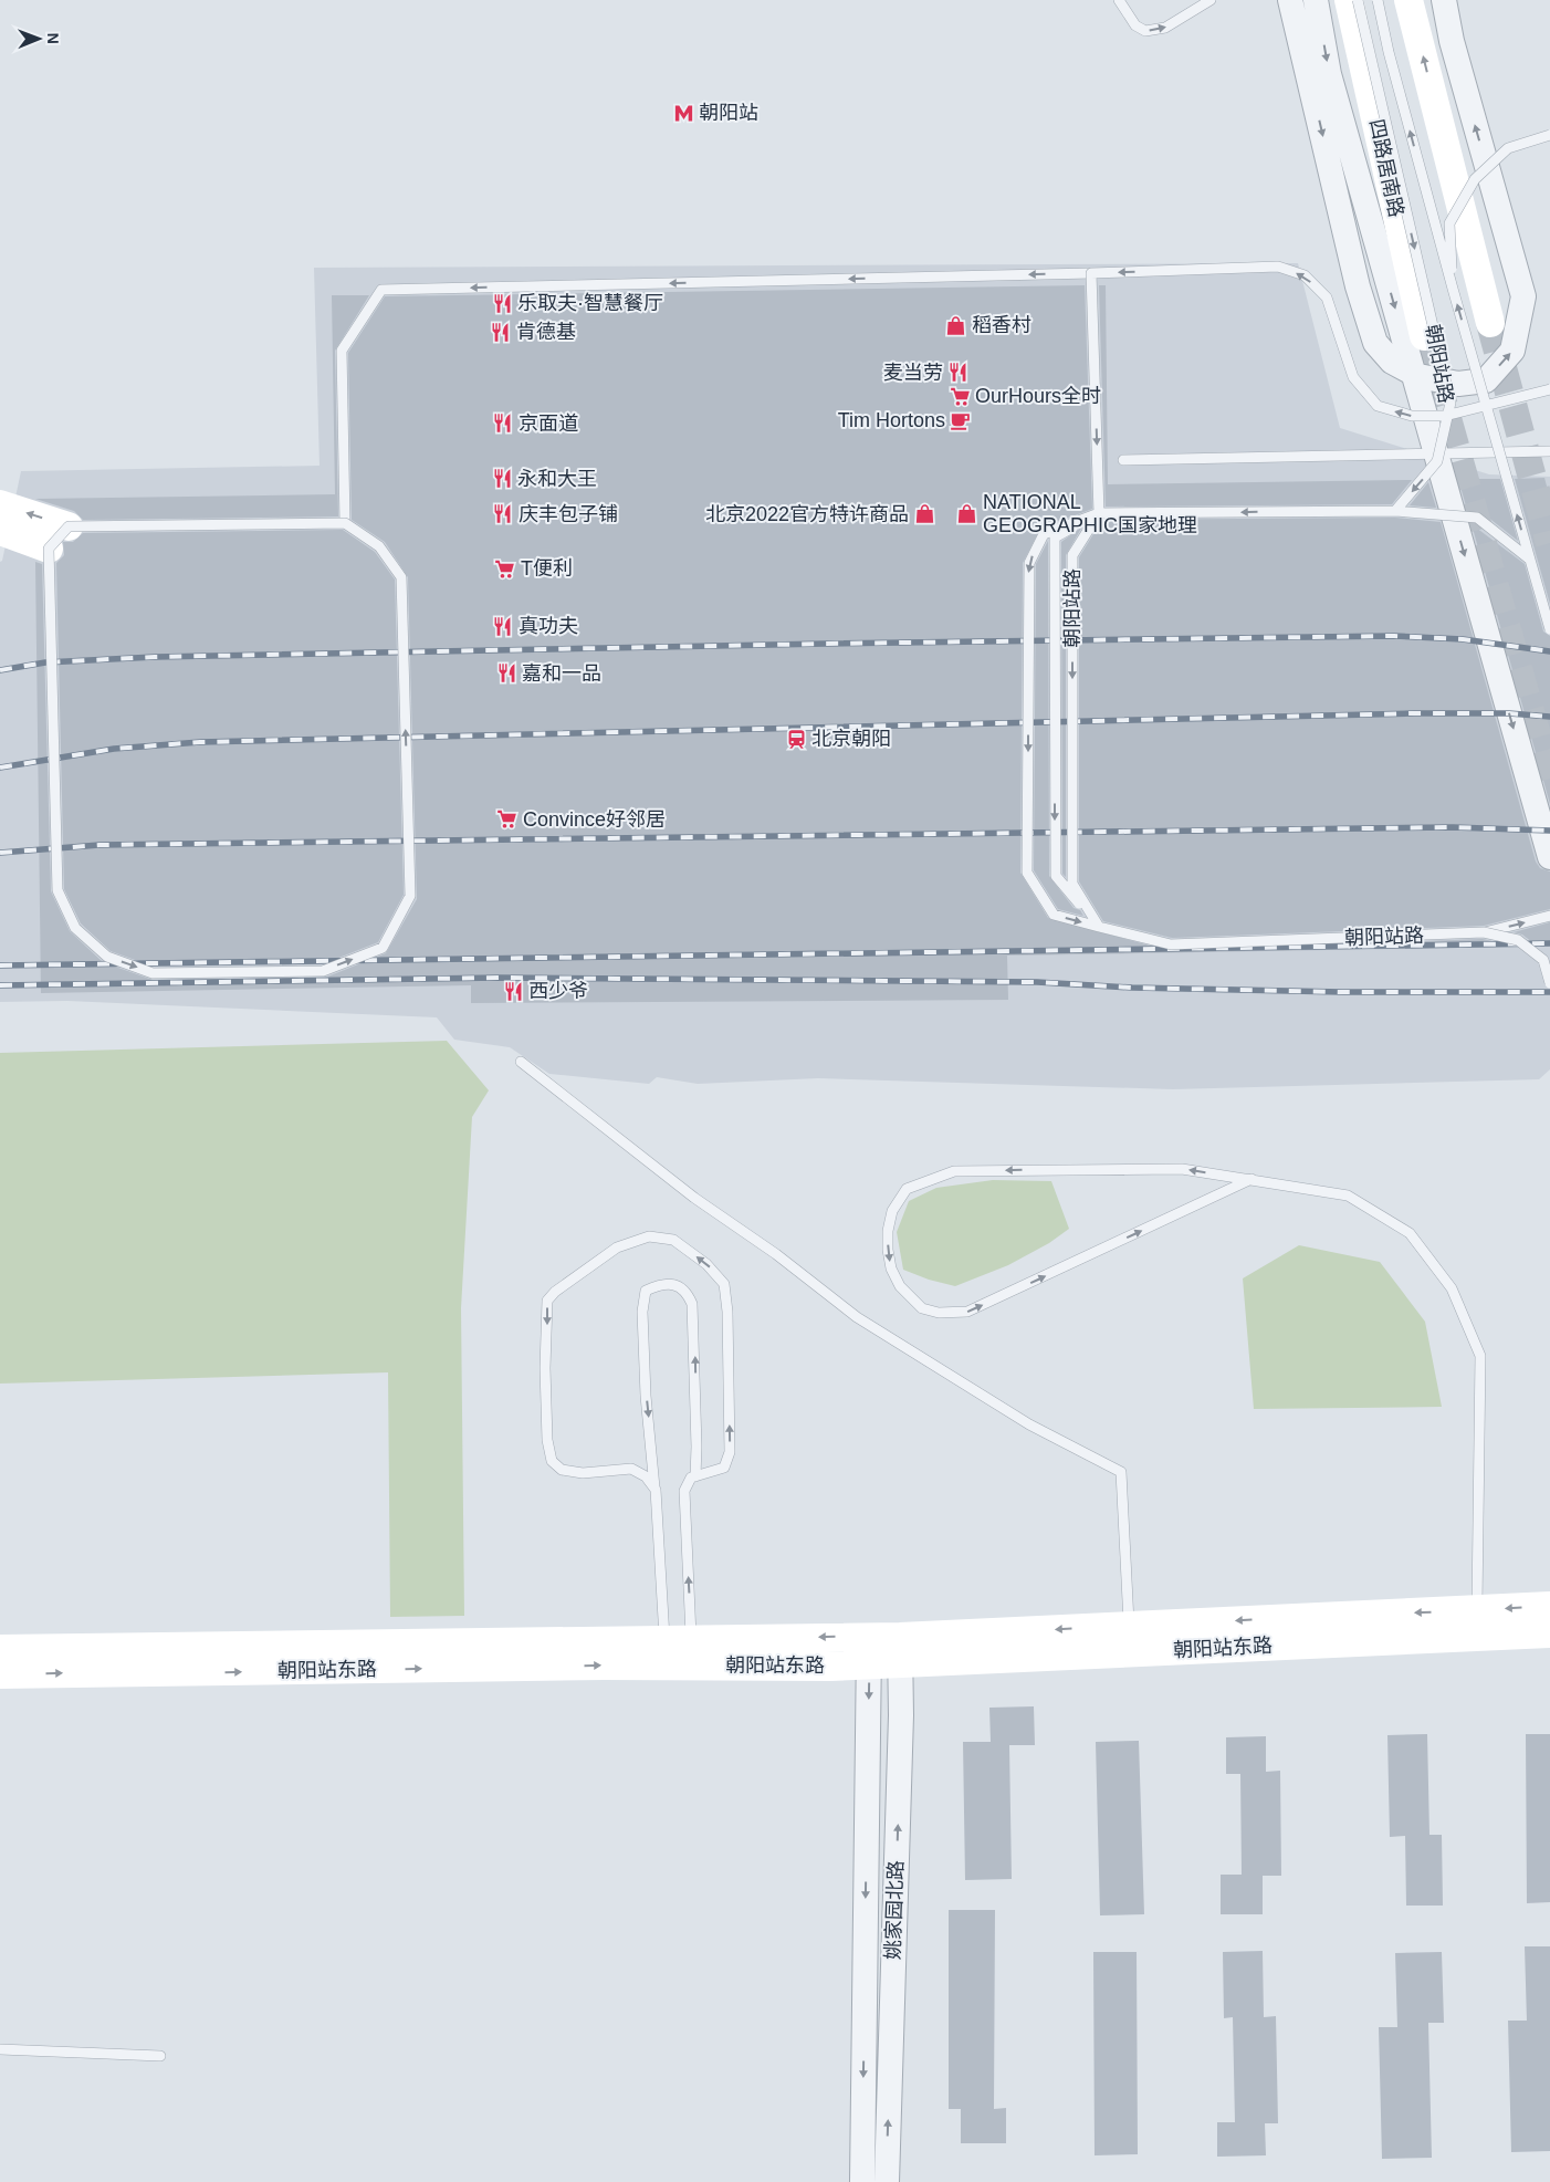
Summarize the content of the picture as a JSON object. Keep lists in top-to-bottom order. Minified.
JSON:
{"streets":{"main road":["四路居南路","朝阳站东路"],"street":["姚家园北路"],"lane":["朝阳站路"]},"crossings":[["朝阳站东路","姚家园北路"]],"places":{"metro station":["朝阳站"],"restaurant":["乐取夫·智慧餐厅","肯德基","麦当劳","京面道","永和大王","庆丰包子铺","真功夫","嘉和一品","西少爷"],"shop":["稻香村","NATIONAL GEOGRAPHIC国家地理","北京2022官方特许商品"],"supermarket":["OurHours全时","T便利","Convince好邻居"],"cafe":["Tim Hortons"],"station":["北京朝阳"]},"north":"right"}
